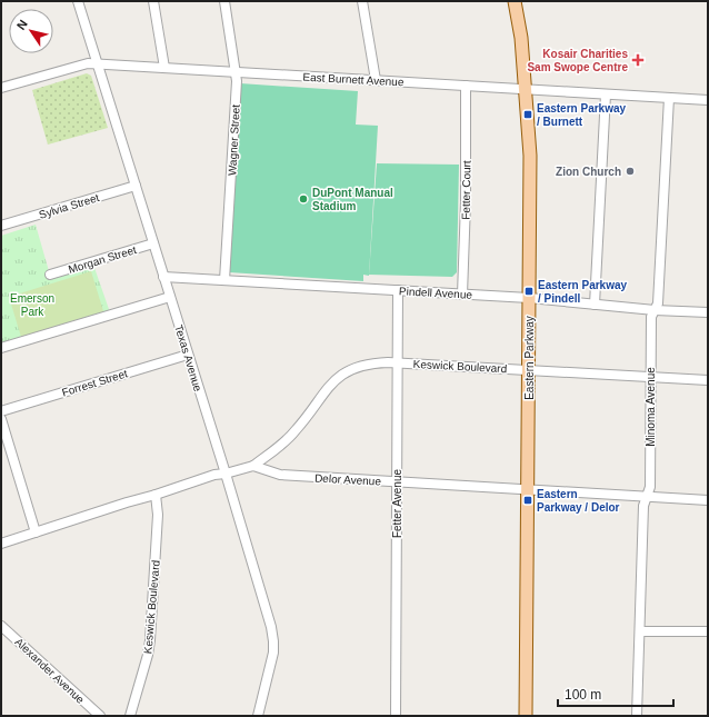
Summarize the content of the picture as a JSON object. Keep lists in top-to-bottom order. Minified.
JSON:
{"streets":{"main road":["Eastern Parkway"],"street":["East Burnett Avenue","Wagner Street","Fetter Court","Sylvia Street","Morgan Street","Pindell Avenue","Texas Avenue","Keswick Boulevard","Forrest Street","Minoma Avenue","Delor Avenue","Fetter Avenue","Alexander Avenue"]},"crossings":[["East Burnett Avenue","Wagner Street"],["East Burnett Avenue","Fetter Court"],["East Burnett Avenue","Texas Avenue"],["East Burnett Avenue","Eastern Parkway"],["East Burnett Avenue","Minoma Avenue"],["Wagner Street","Pindell Avenue"],["Fetter Court","Pindell Avenue"],["Sylvia Street","Texas Avenue"],["Morgan Street","Texas Avenue"],["Pindell Avenue","Texas Avenue"],["Pindell Avenue","Eastern Parkway"],["Pindell Avenue","Minoma Avenue"],["Pindell Avenue","Fetter Avenue"],["Texas Avenue","Forrest Street"],["Eastern Parkway","Keswick Boulevard"],["Eastern Parkway","Delor Avenue"],["Keswick Boulevard","Minoma Avenue"],["Keswick Boulevard","Delor Avenue"],["Keswick Boulevard","Fetter Avenue"],["Minoma Avenue","Delor Avenue"],["Delor Avenue","Fetter Avenue"]],"parks":["Emerson Park"],"places":{"health":["Kosair Charities Sam Swope Centre"],"transit":["Eastern Parkway / Burnett","Eastern Parkway / Pindell","Eastern Parkway / Delor"],"other":["Zion Church","DuPont Manual Stadium"]},"scale_bar":"100 m","north":"top left"}
